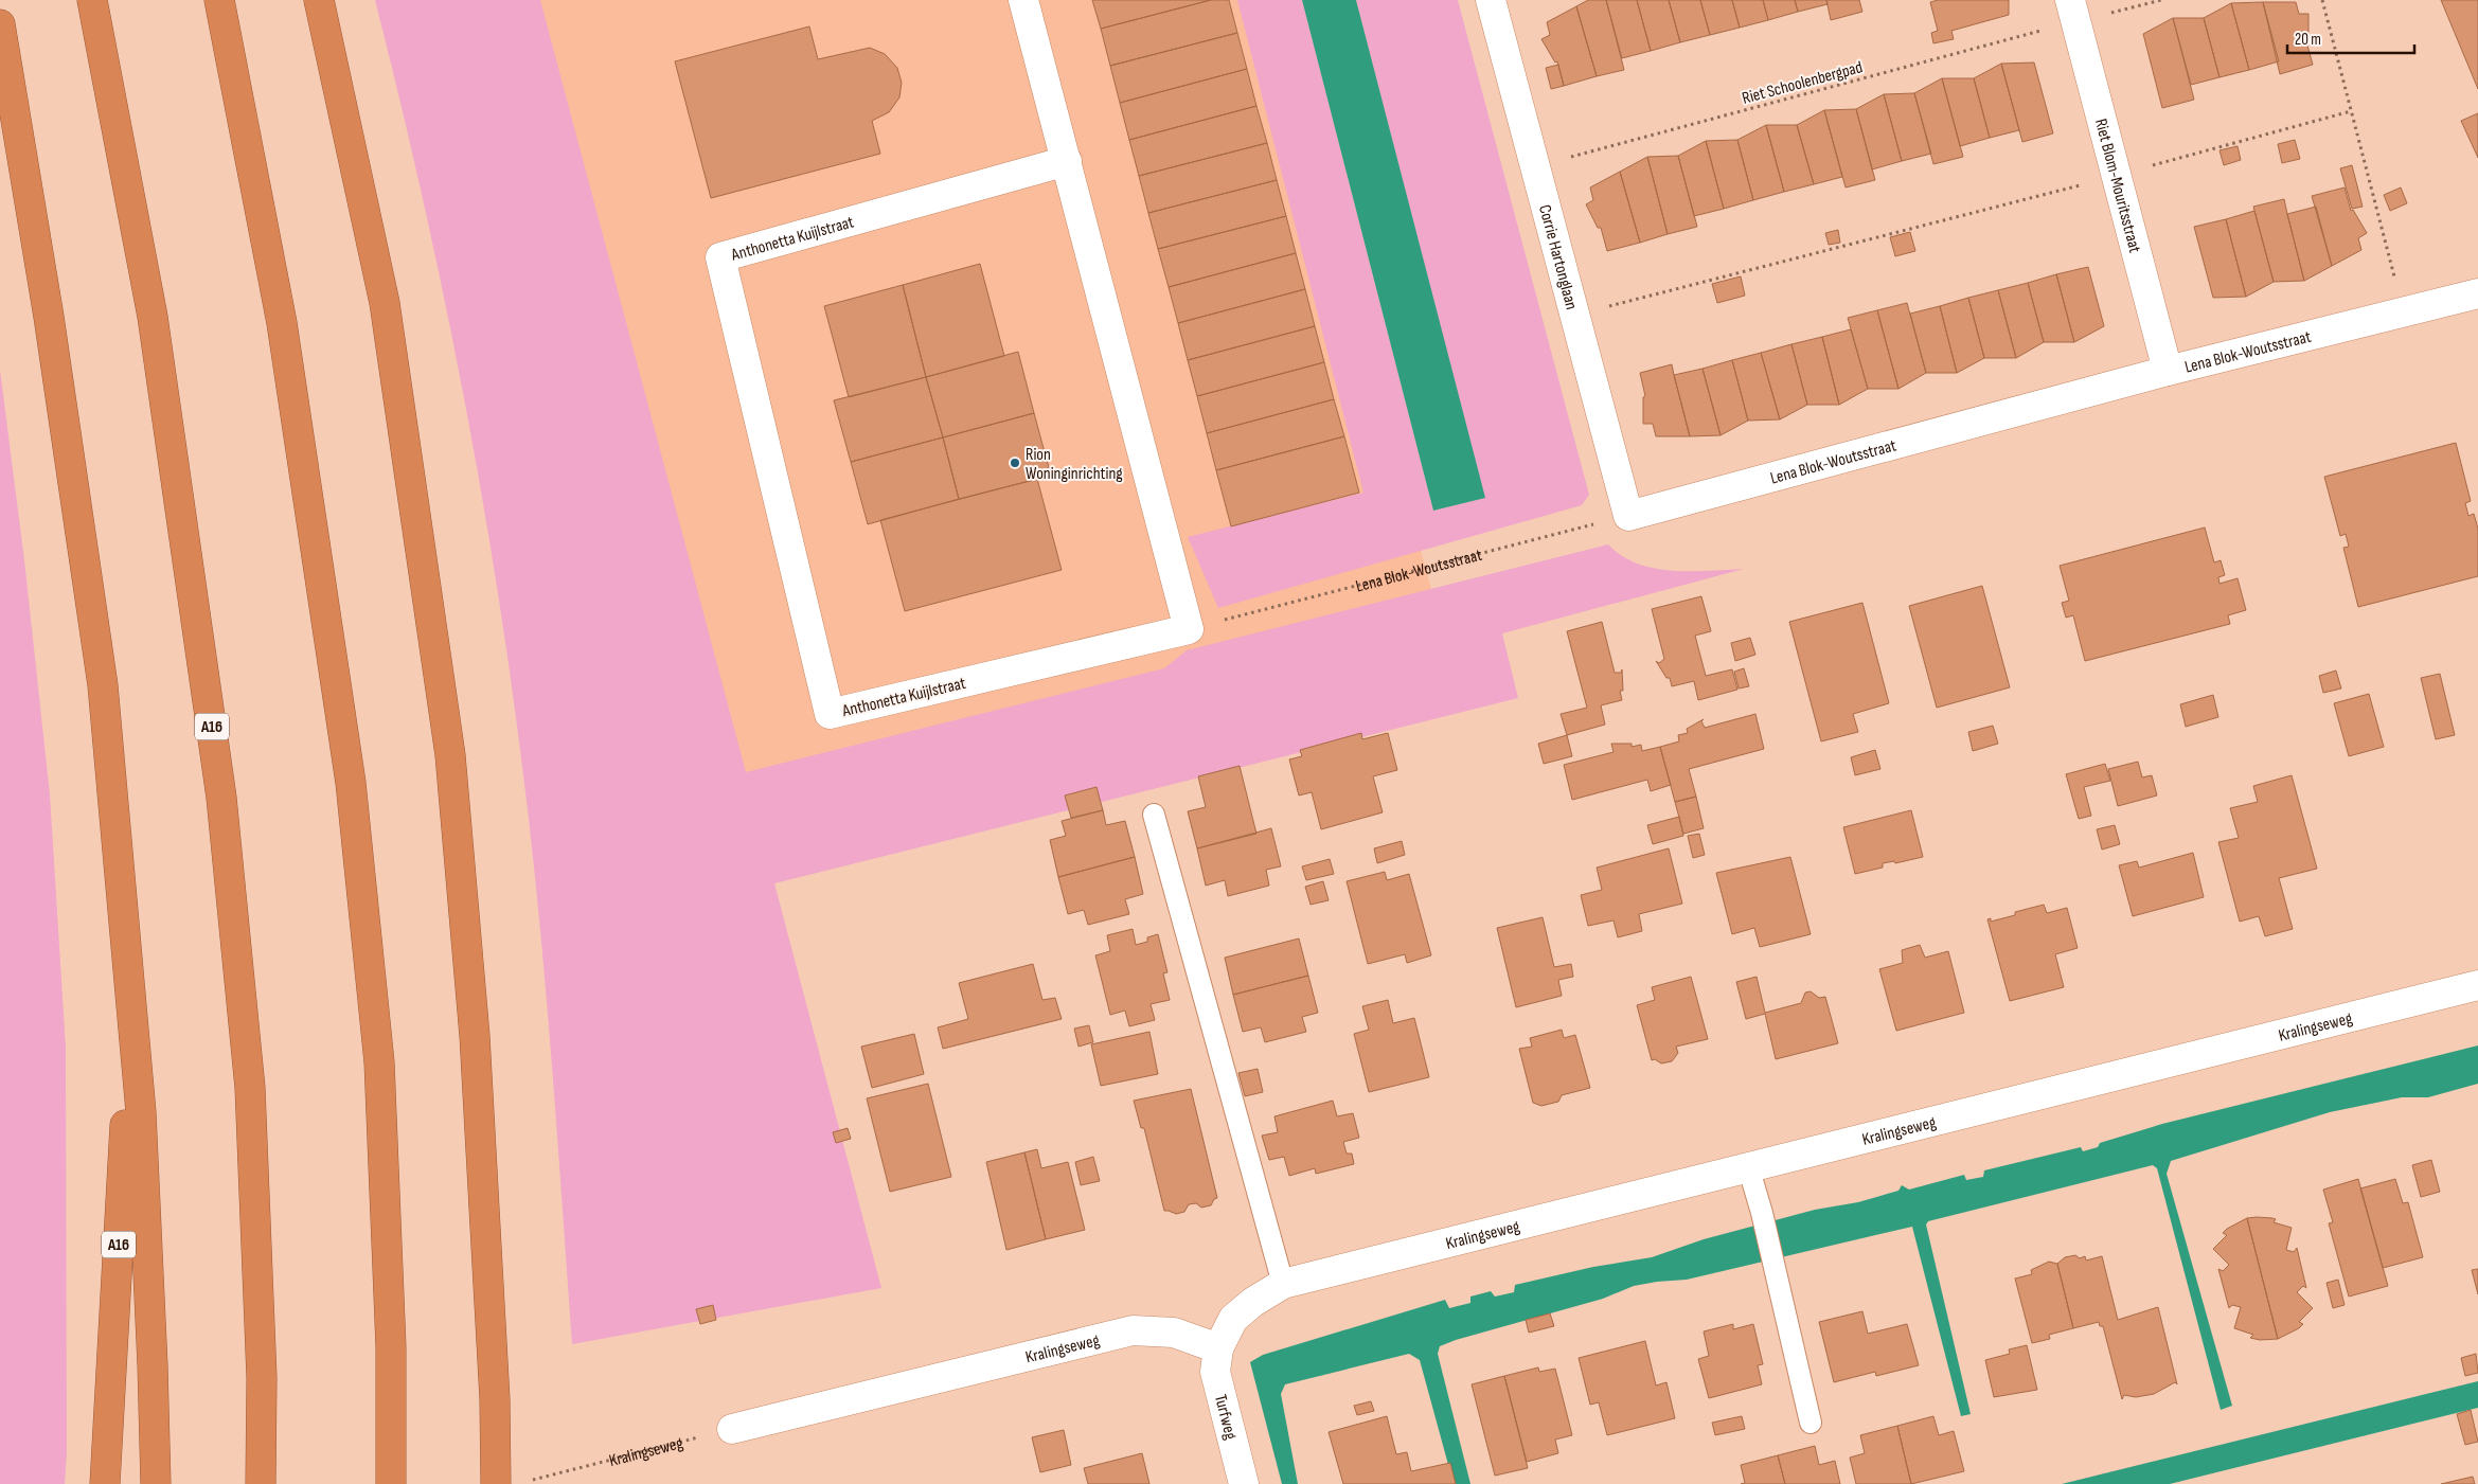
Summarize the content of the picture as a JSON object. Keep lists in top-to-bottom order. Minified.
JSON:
{"streets":{"highway":["A16"],"street":["Riet Blom-Mouritsstraat","Anthonetta Kuijlstraat","Corrie Hartonglaan","Lena Blok-Woutsstraat","Kralingseweg","Turfweg"],"path":["Riet Schoolenbergpad"]},"crossings":[["Riet Schoolenbergpad","Riet Blom-Mouritsstraat"],["Riet Schoolenbergpad","Corrie Hartonglaan"],["Riet Blom-Mouritsstraat","Lena Blok-Woutsstraat"],["Anthonetta Kuijlstraat","Lena Blok-Woutsstraat"],["Corrie Hartonglaan","Lena Blok-Woutsstraat"],["Kralingseweg","Turfweg"]],"places":["Rion Woninginrichting"],"scale_bar":"20 m"}
